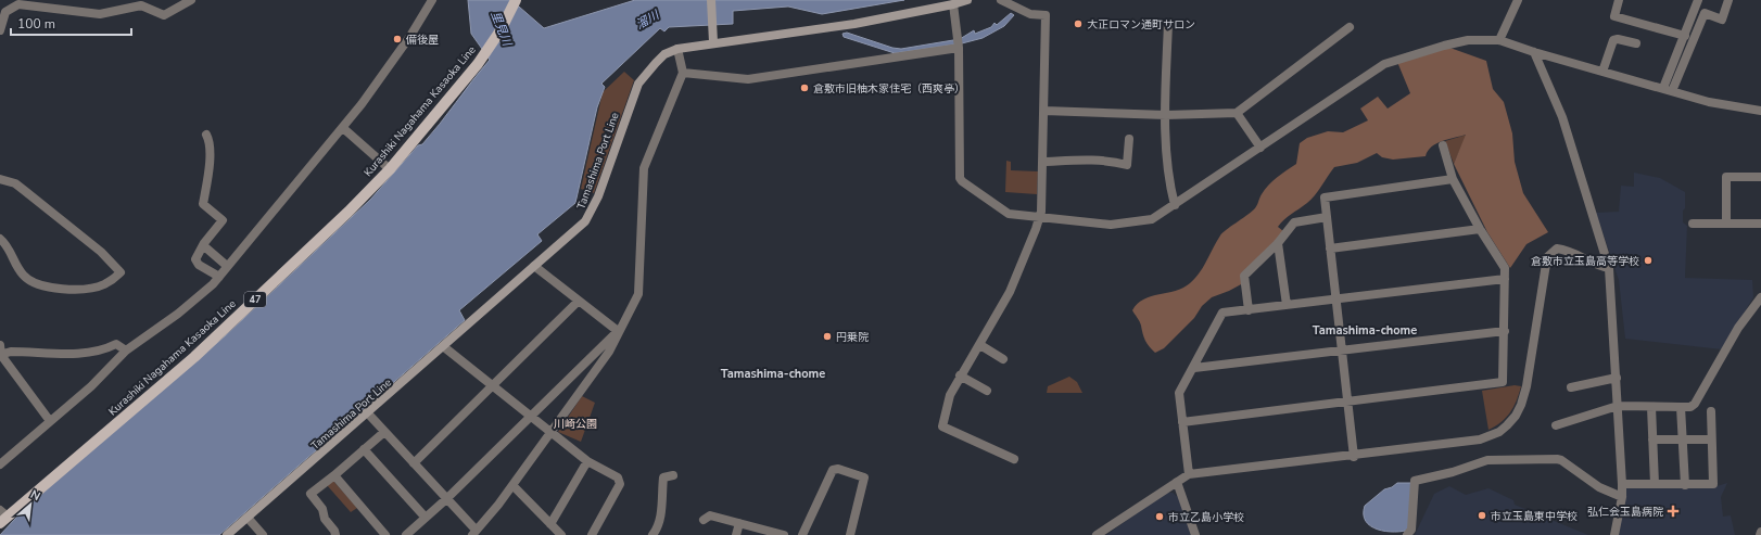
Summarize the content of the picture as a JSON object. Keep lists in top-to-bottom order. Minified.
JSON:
{"streets":{"main road":["Kurashiki Nagahama Kasaoka Line","Tamashima Port Line","47"]},"districts":["Tamashima-chome","Tamashima-chome"],"water":["溜川","里見川"],"parks":["川崎公園"],"places":{"other":["大正ロマン通町サロン","備後屋","倉敷市旧柚木家住宅（西爽亭）","倉敷市立玉島高等学校","円乗院","市立玉島東中学校","市立乙島小学校"],"health":["弘仁会玉島病院"]},"scale_bar":"100 m","north":"top right"}
